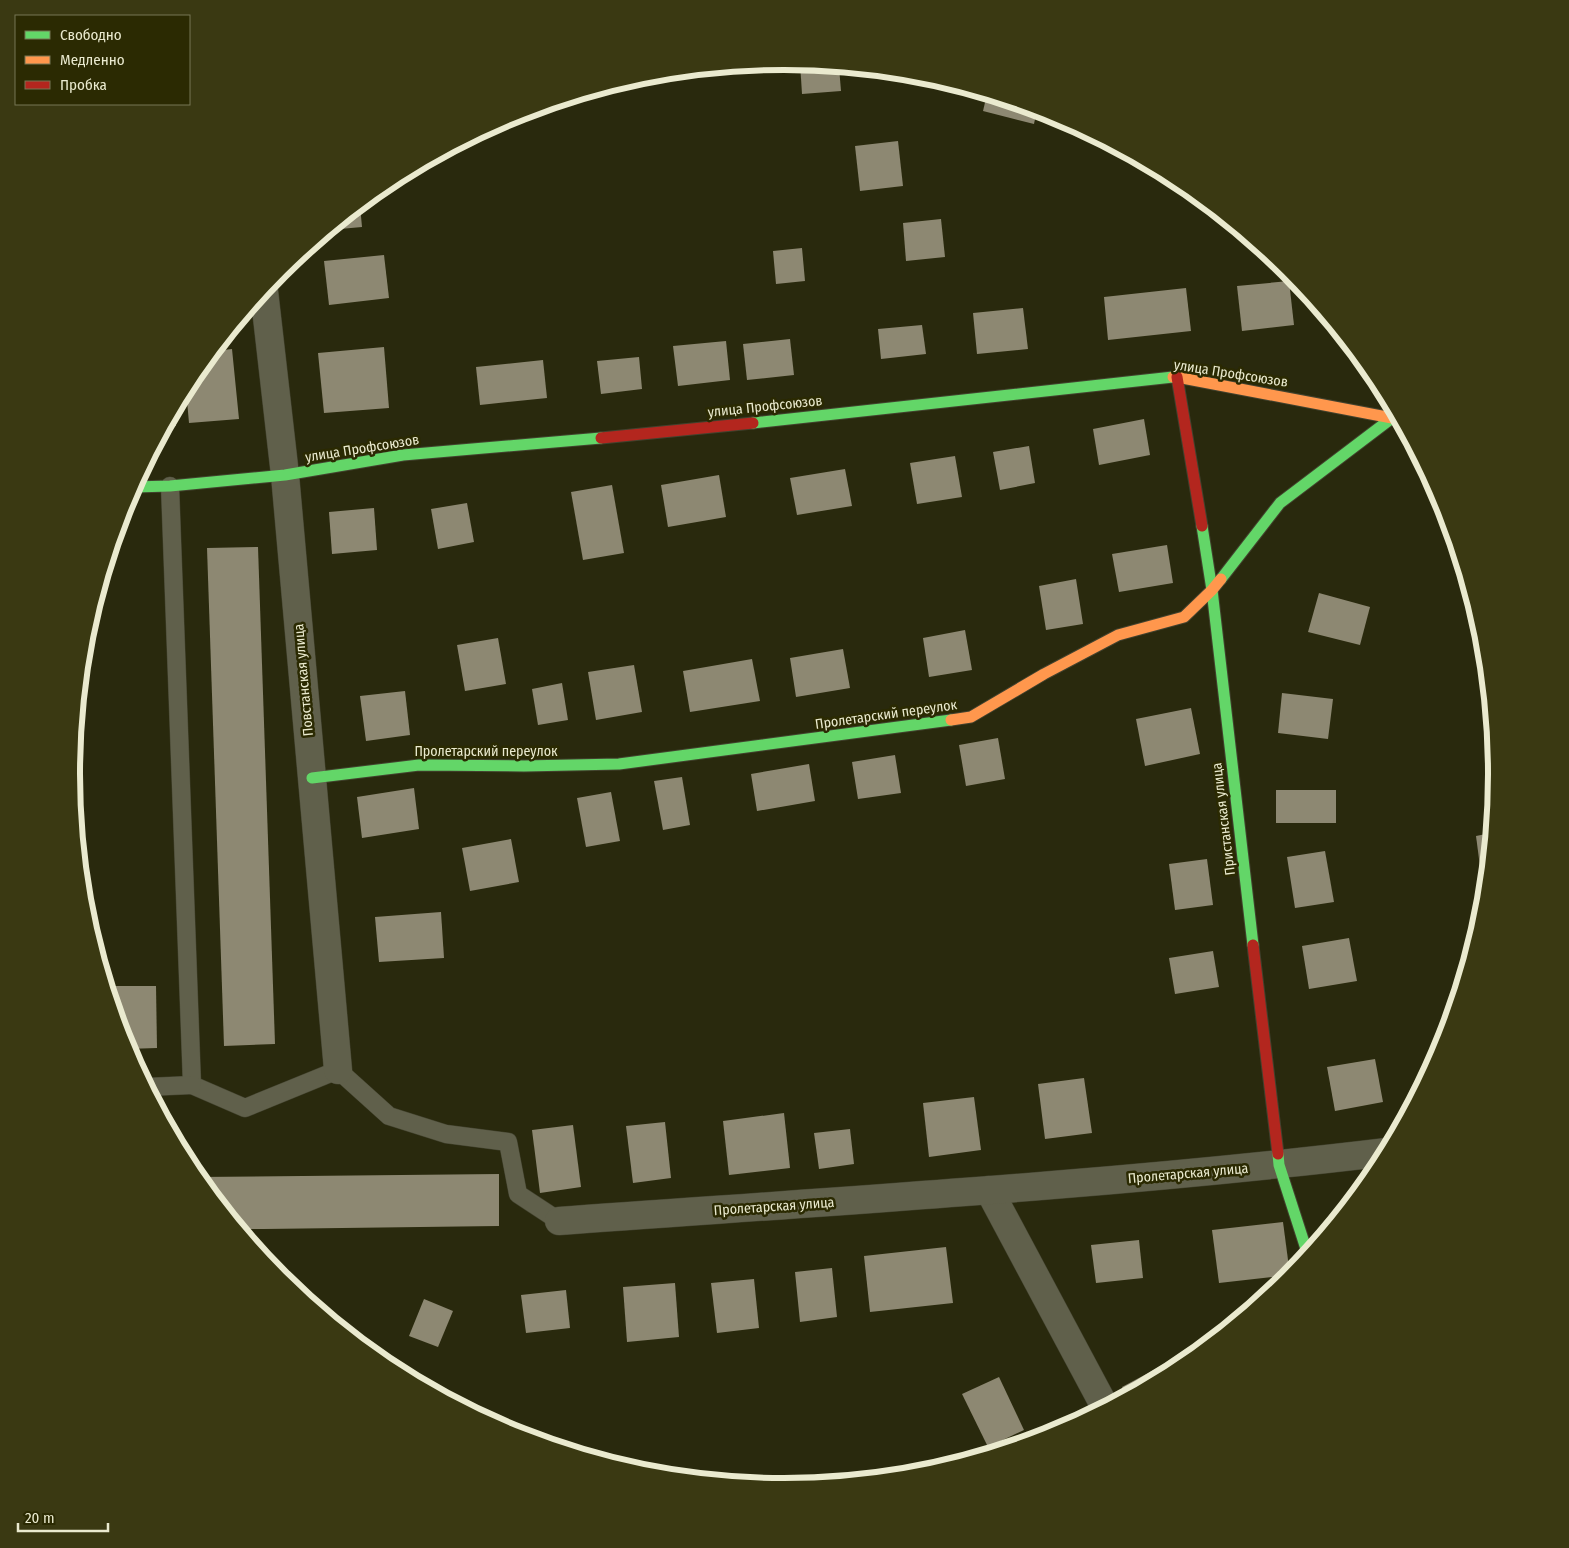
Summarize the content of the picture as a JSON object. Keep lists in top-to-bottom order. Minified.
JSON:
{"streets":{"street":["улица Профсоюзов","Повстанская улица","Пролетарский переулок","Пристанская улица","Пролетарская улица"]},"crossings":[["улица Профсоюзов","Повстанская улица"],["улица Профсоюзов","Пристанская улица"],["Повстанская улица","Пролетарский переулок"],["Пролетарский переулок","Пристанская улица"],["Пристанская улица","Пролетарская улица"]],"legend":["Свободно","Медленно","Пробка"],"scale_bar":"20 m"}
